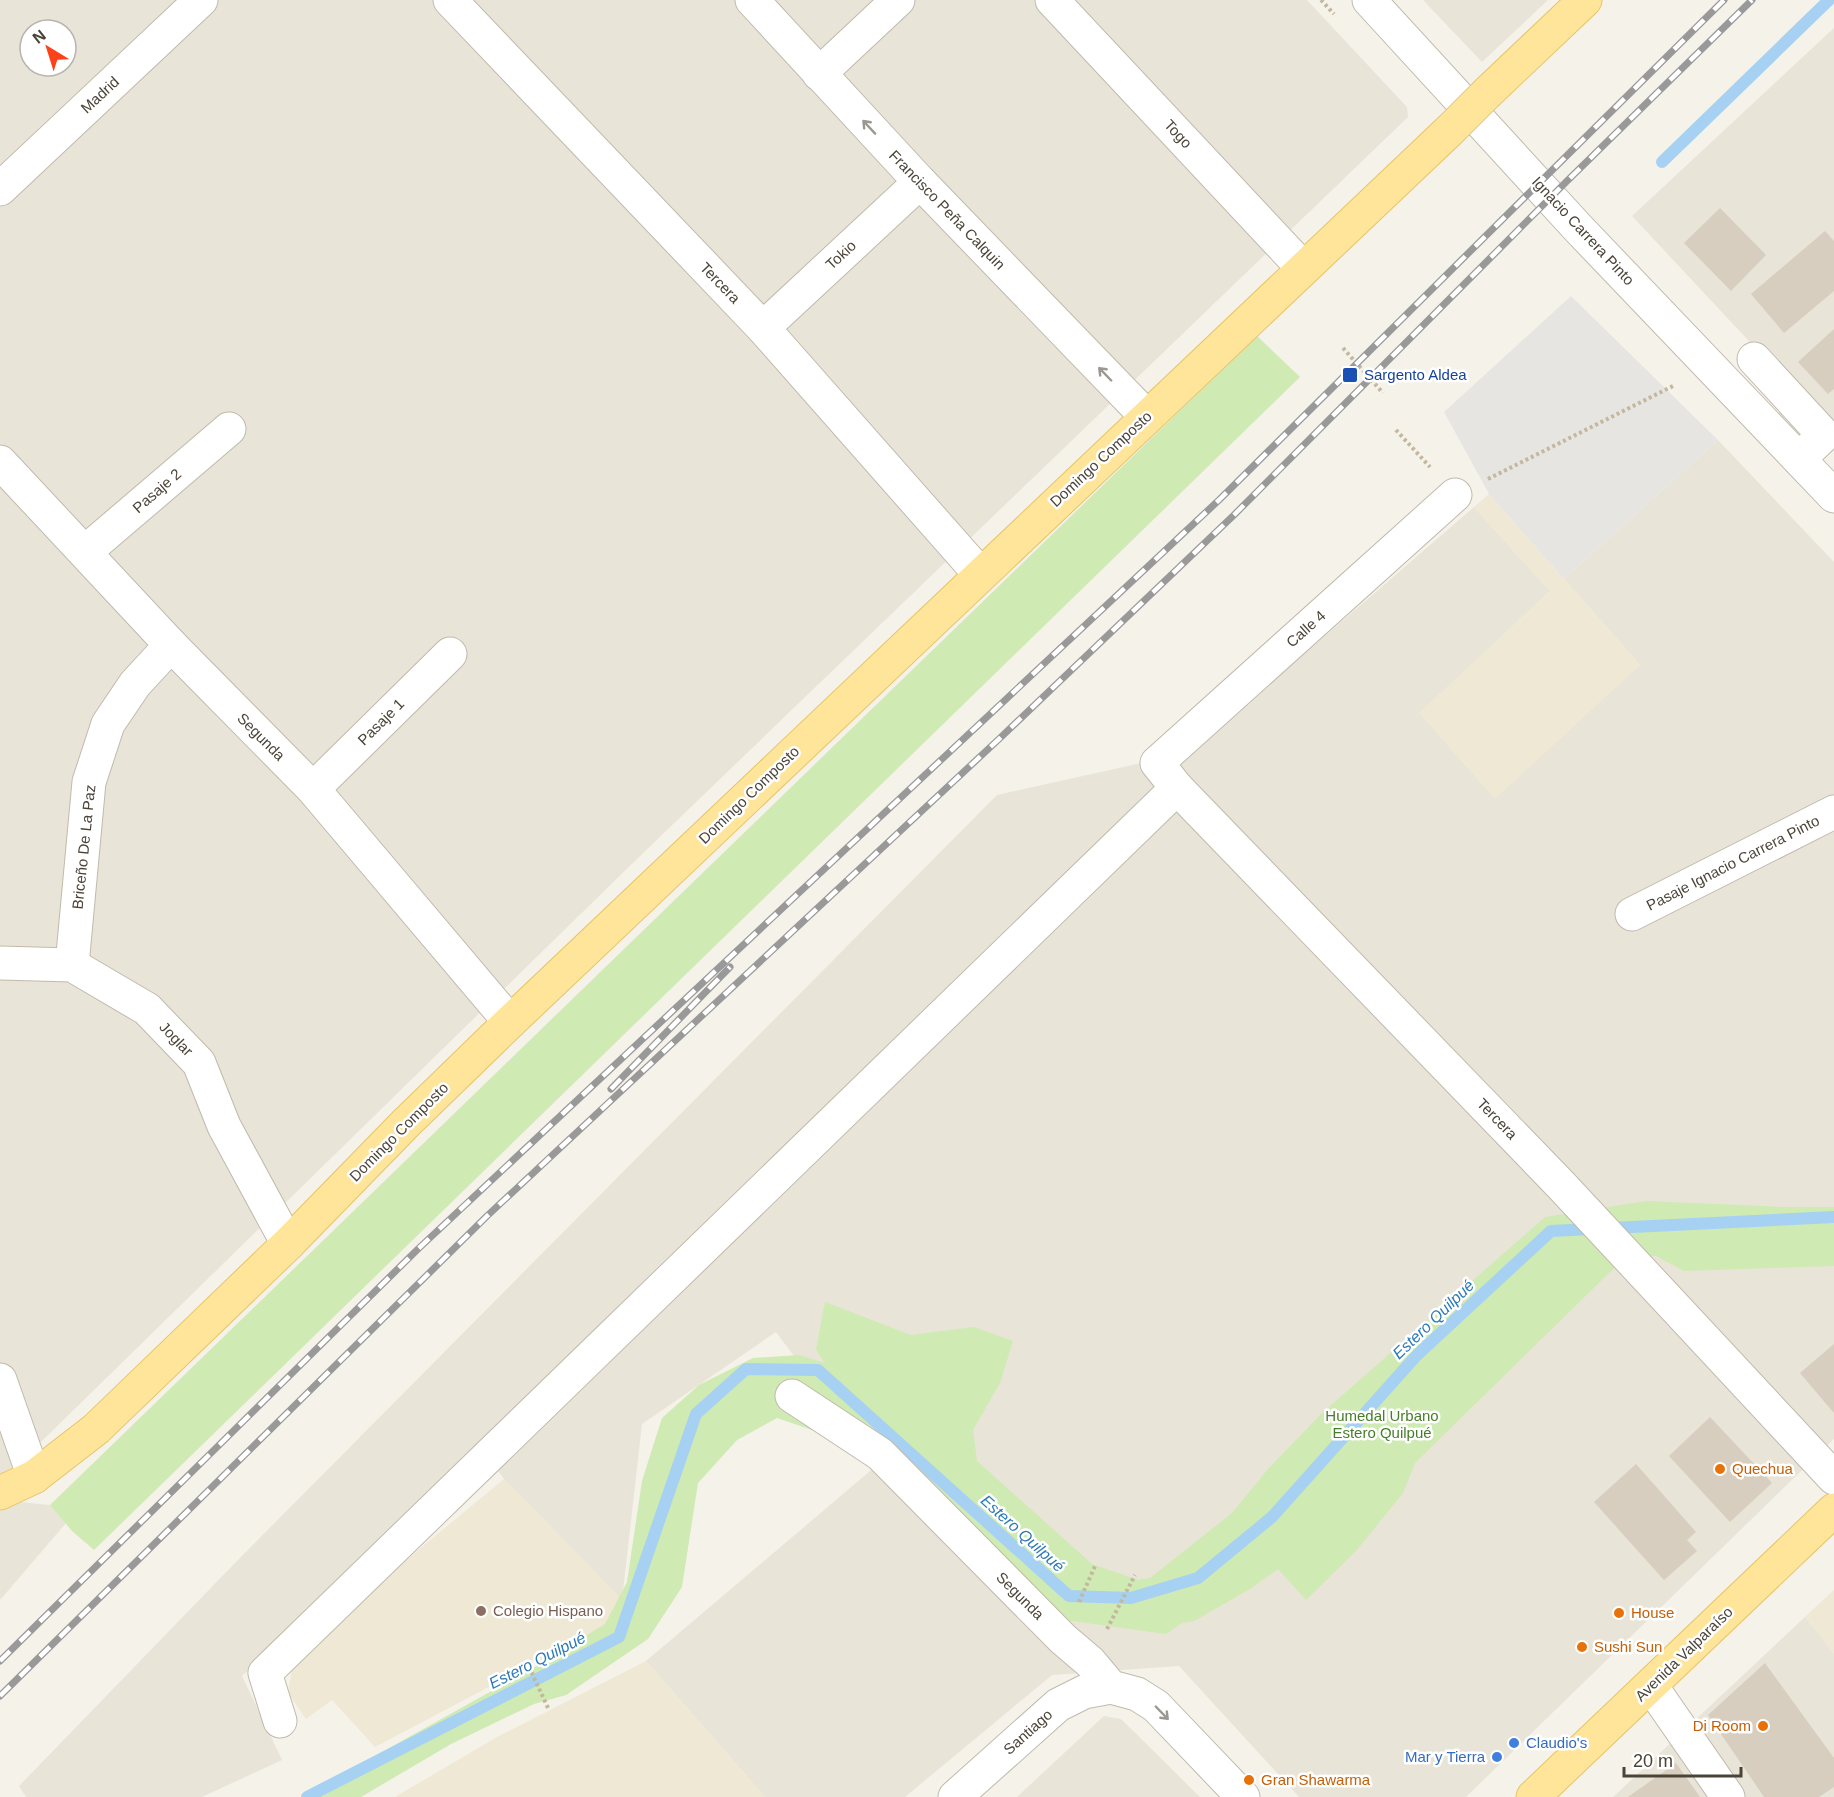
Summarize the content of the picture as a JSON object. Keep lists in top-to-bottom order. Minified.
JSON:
{"streets":{"main road":["Domingo Composto","Avenida Valparaíso"],"street":["Madrid","Togo","Francisco Peña Calquin","Ignacio Carrera Pinto","Tokio","Tercera","Pasaje 2","Calle 4","Pasaje 1","Segunda","Briceño De La Paz","Pasaje Ignacio Carrera Pinto","Joglar","Santiago"]},"crossings":[["Togo","Domingo Composto"],["Francisco Peña Calquin","Tokio"],["Francisco Peña Calquin","Domingo Composto"],["Tokio","Tercera"],["Tercera","Domingo Composto"],["Tercera","Calle 4"],["Domingo Composto","Segunda"],["Domingo Composto","Joglar"],["Pasaje 2","Segunda"],["Pasaje 1","Segunda"],["Segunda","Briceño De La Paz"],["Segunda","Santiago"],["Briceño De La Paz","Joglar"]],"one_way":["Francisco Peña Calquin"],"water":["Estero Quilpué"],"parks":["Humedal Urbano Estero Quilpué"],"places":{"transit":["Sargento Aldea"],"other":["Quechua","Colegio Hispano","House","Sushi Sun","Di Room","Claudio's","Mar y Tierra","Gran Shawarma"]},"scale_bar":"20 m","north":"top left"}
